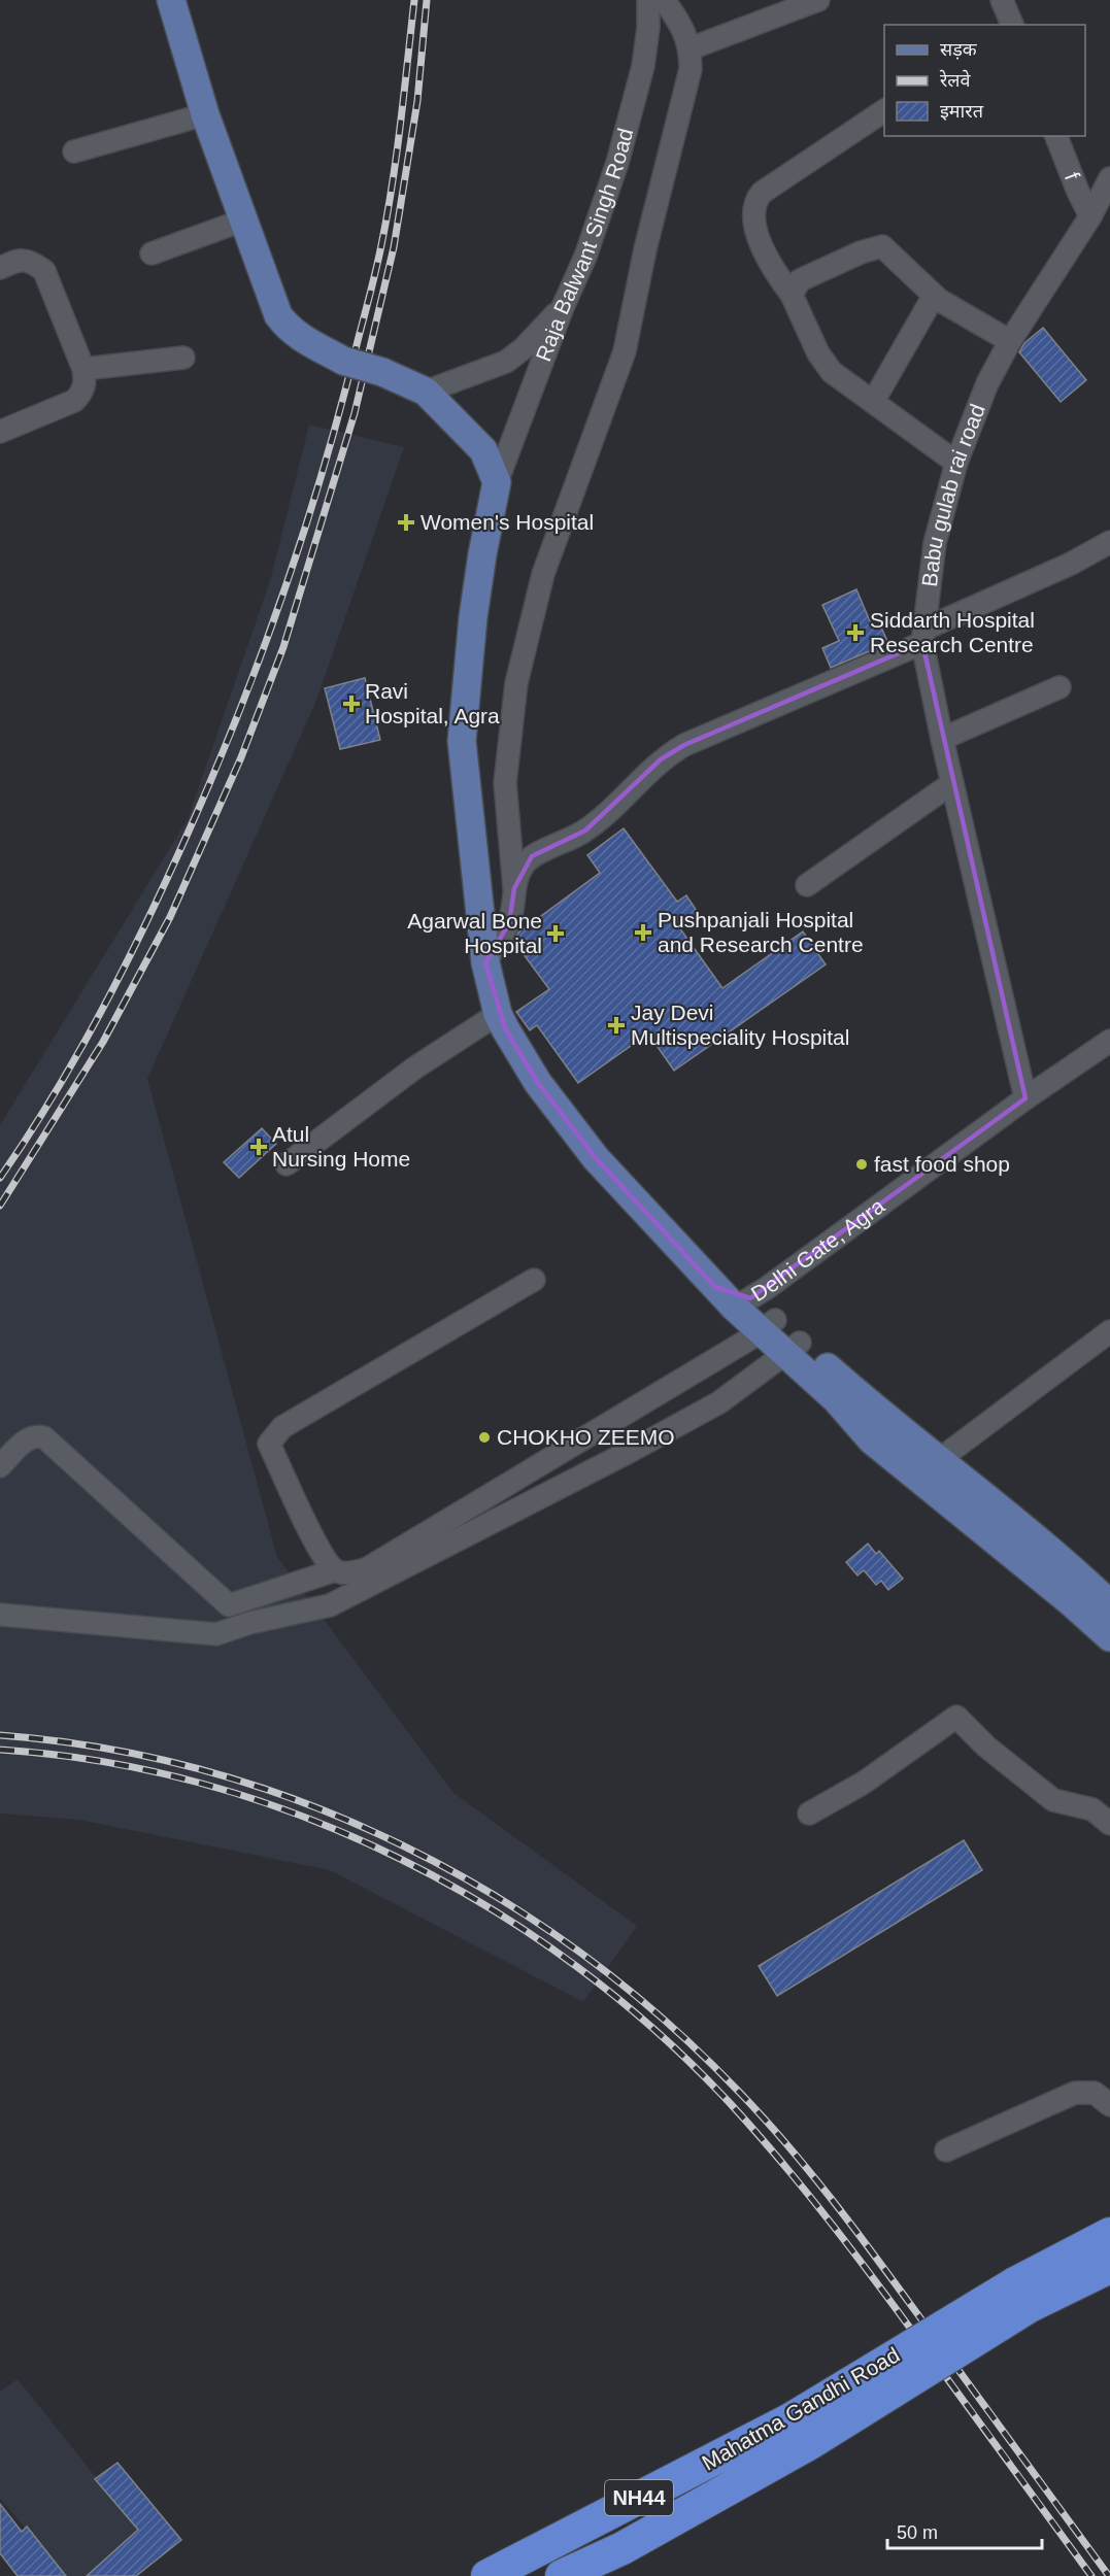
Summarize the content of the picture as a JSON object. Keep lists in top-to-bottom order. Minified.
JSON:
{"streets":{"highway":["Mahatma Gandhi Road","NH44"],"street":["f","Raja Balwant Singh Road","Babu gulab rai road","Delhi Gate, Agra"]},"crossings":[["f","Babu gulab rai road"],["Babu gulab rai road","Delhi Gate, Agra"]],"places":{"health":["Women's Hospital","Siddarth Hospital Research Centre","Ravi Hospital, Agra","Pushpanjali Hospital and Research Centre","Agarwal Bone Hospital","Jay Devi Multispeciality Hospital","Atul Nursing Home"],"other":["fast food shop","CHOKHO ZEEMO"]},"legend":["सड़क","रेलवे","इमारत"],"scale_bar":"50 m"}
